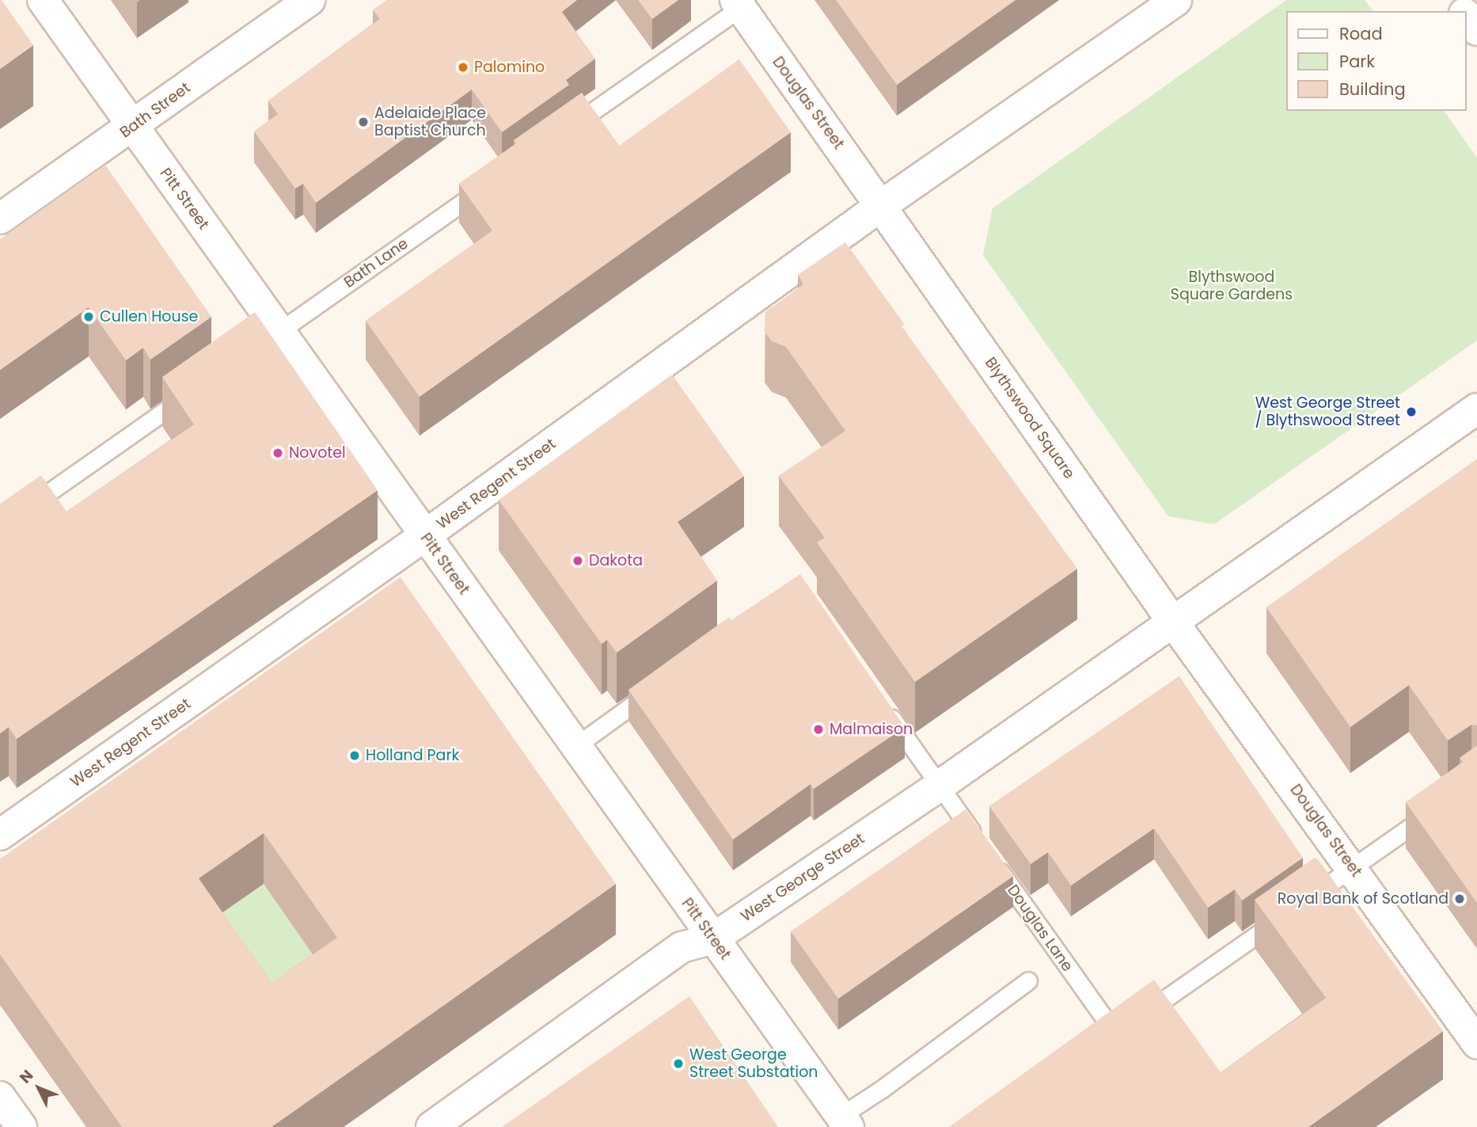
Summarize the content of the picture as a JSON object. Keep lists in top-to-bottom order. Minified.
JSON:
{"streets":{"street":["Douglas Street","Bath Street","Pitt Street","Blythswood Square","West Regent Street","West George Street"],"lane":["Bath Lane","Douglas Lane"]},"crossings":[["Douglas Street","Blythswood Square"],["Douglas Street","West Regent Street"],["Douglas Street","West George Street"],["Bath Street","Pitt Street"],["Pitt Street","Bath Lane"],["Pitt Street","West Regent Street"],["Pitt Street","West George Street"],["Blythswood Square","West Regent Street"],["Blythswood Square","West George Street"],["West George Street","Douglas Lane"]],"parks":["Blythswood Square Gardens"],"places":["Palomino","Adelaide Place Baptist Church","Cullen House","West George Street / Blythswood Street","Novotel","Dakota","Malmaison","Holland Park","Royal Bank of Scotland","West George Street Substation"],"legend":["Road","Park","Building"],"north":"top left"}
